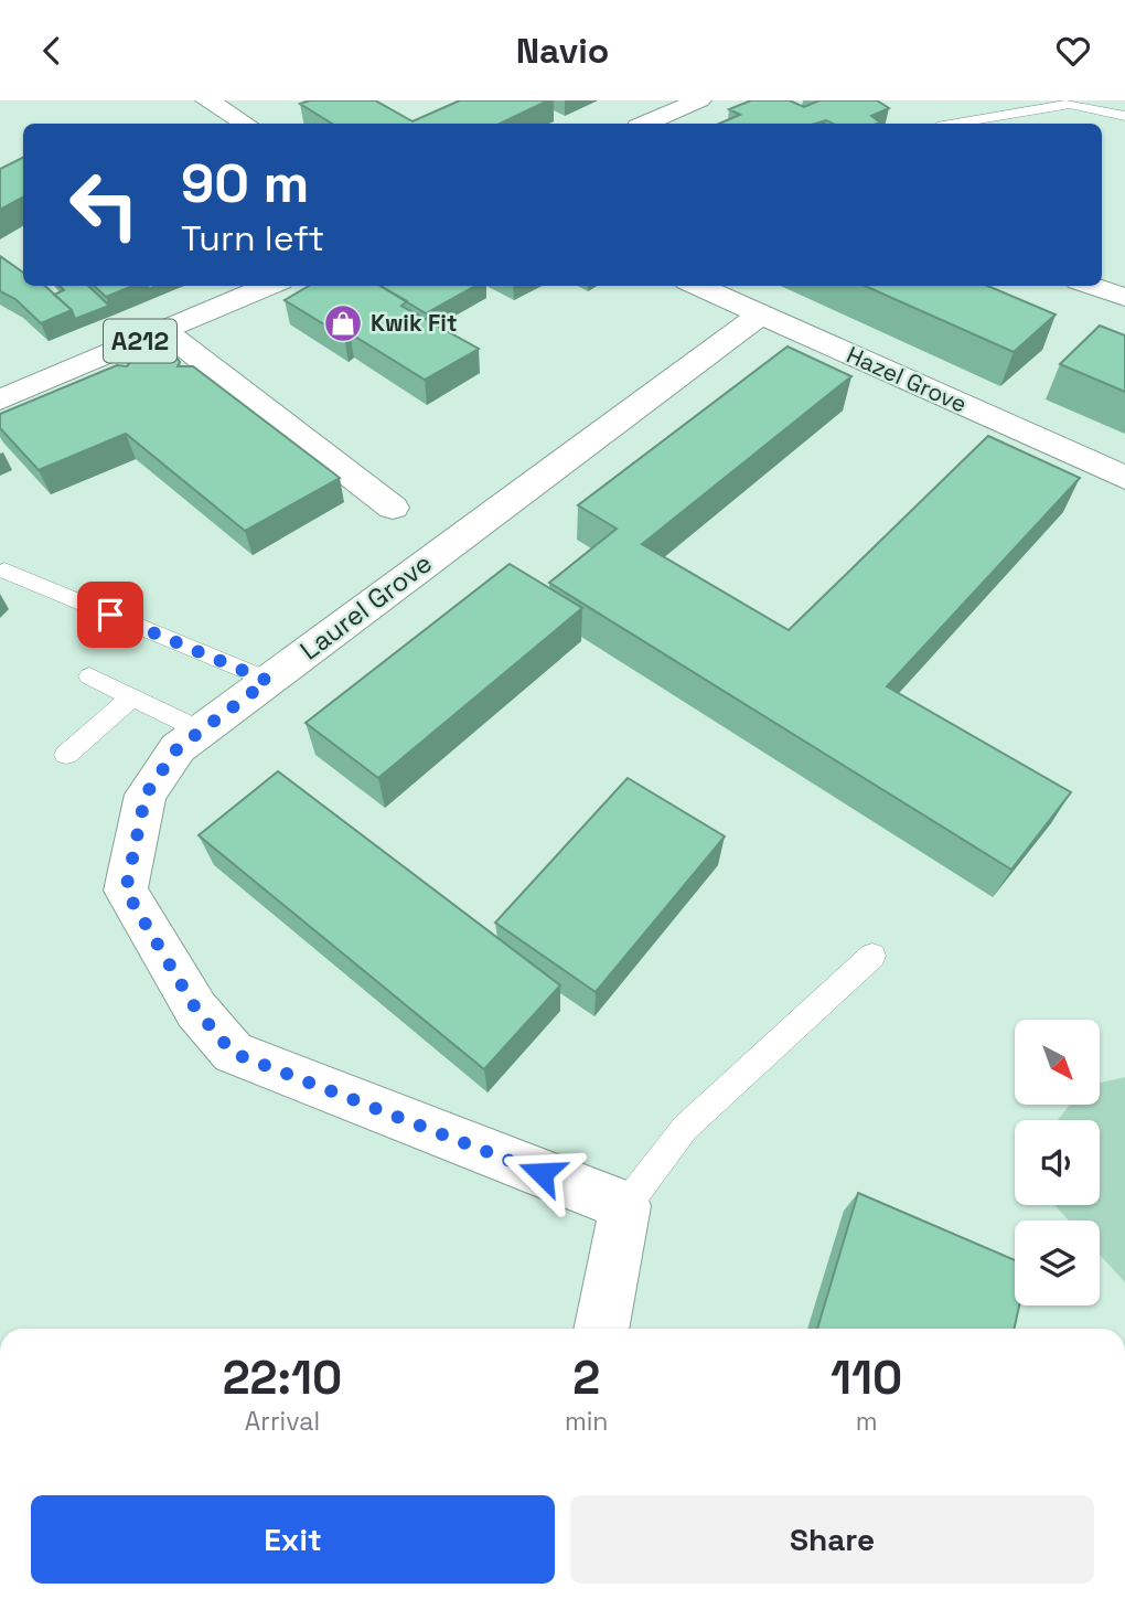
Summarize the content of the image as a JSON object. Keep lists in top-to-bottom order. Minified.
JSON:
{"streets":{"street":["A212","Hazel Grove","Laurel Grove"]},"crossings":[["Hazel Grove","Laurel Grove"]],"places":{"shop":["Kwik Fit"]},"north":"bottom right","page":{"header":"Navio","turn":["90 m","Turn left"],"eta":["22:10","Arrival","2","min","110","m"],"buttons":["Exit","Share"]}}
